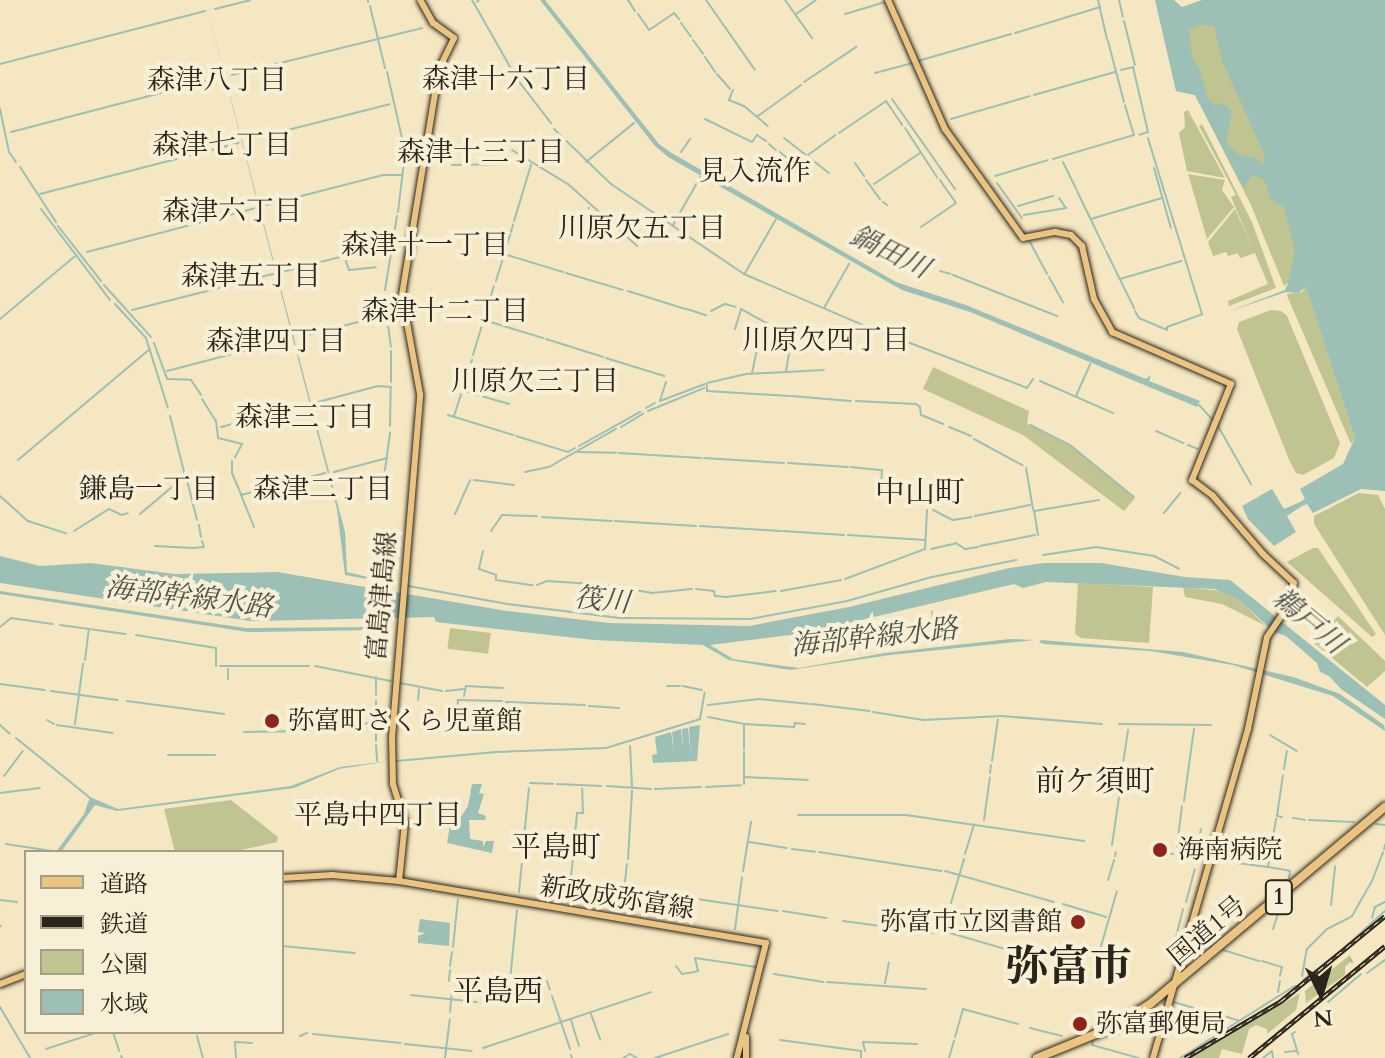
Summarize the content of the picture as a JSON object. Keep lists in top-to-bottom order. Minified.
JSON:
{"streets":{"highway":["1","国道1号"],"main road":["富島津島線","新政成弥富線"]},"crossings":[["富島津島線","新政成弥富線"]],"districts":["森津十六丁目","森津八丁目","森津七丁目","森津十三丁目","見入流作","森津六丁目","川原欠五丁目","森津十一丁目","森津五丁目","森津十二丁目","川原欠四丁目","森津四丁目","川原欠三丁目","森津三丁目","鎌島一丁目","森津二丁目","中山町","前ケ須町","平島中四丁目","平島町","弥富市","平島西"],"water":["鍋田川","海部幹線水路","筏川","鵜戸川"],"places":["弥富町さくら児童館","海南病院","弥富市立図書館","弥富郵便局"],"legend":["道路","鉄道","公園","水域"],"north":"bottom"}
